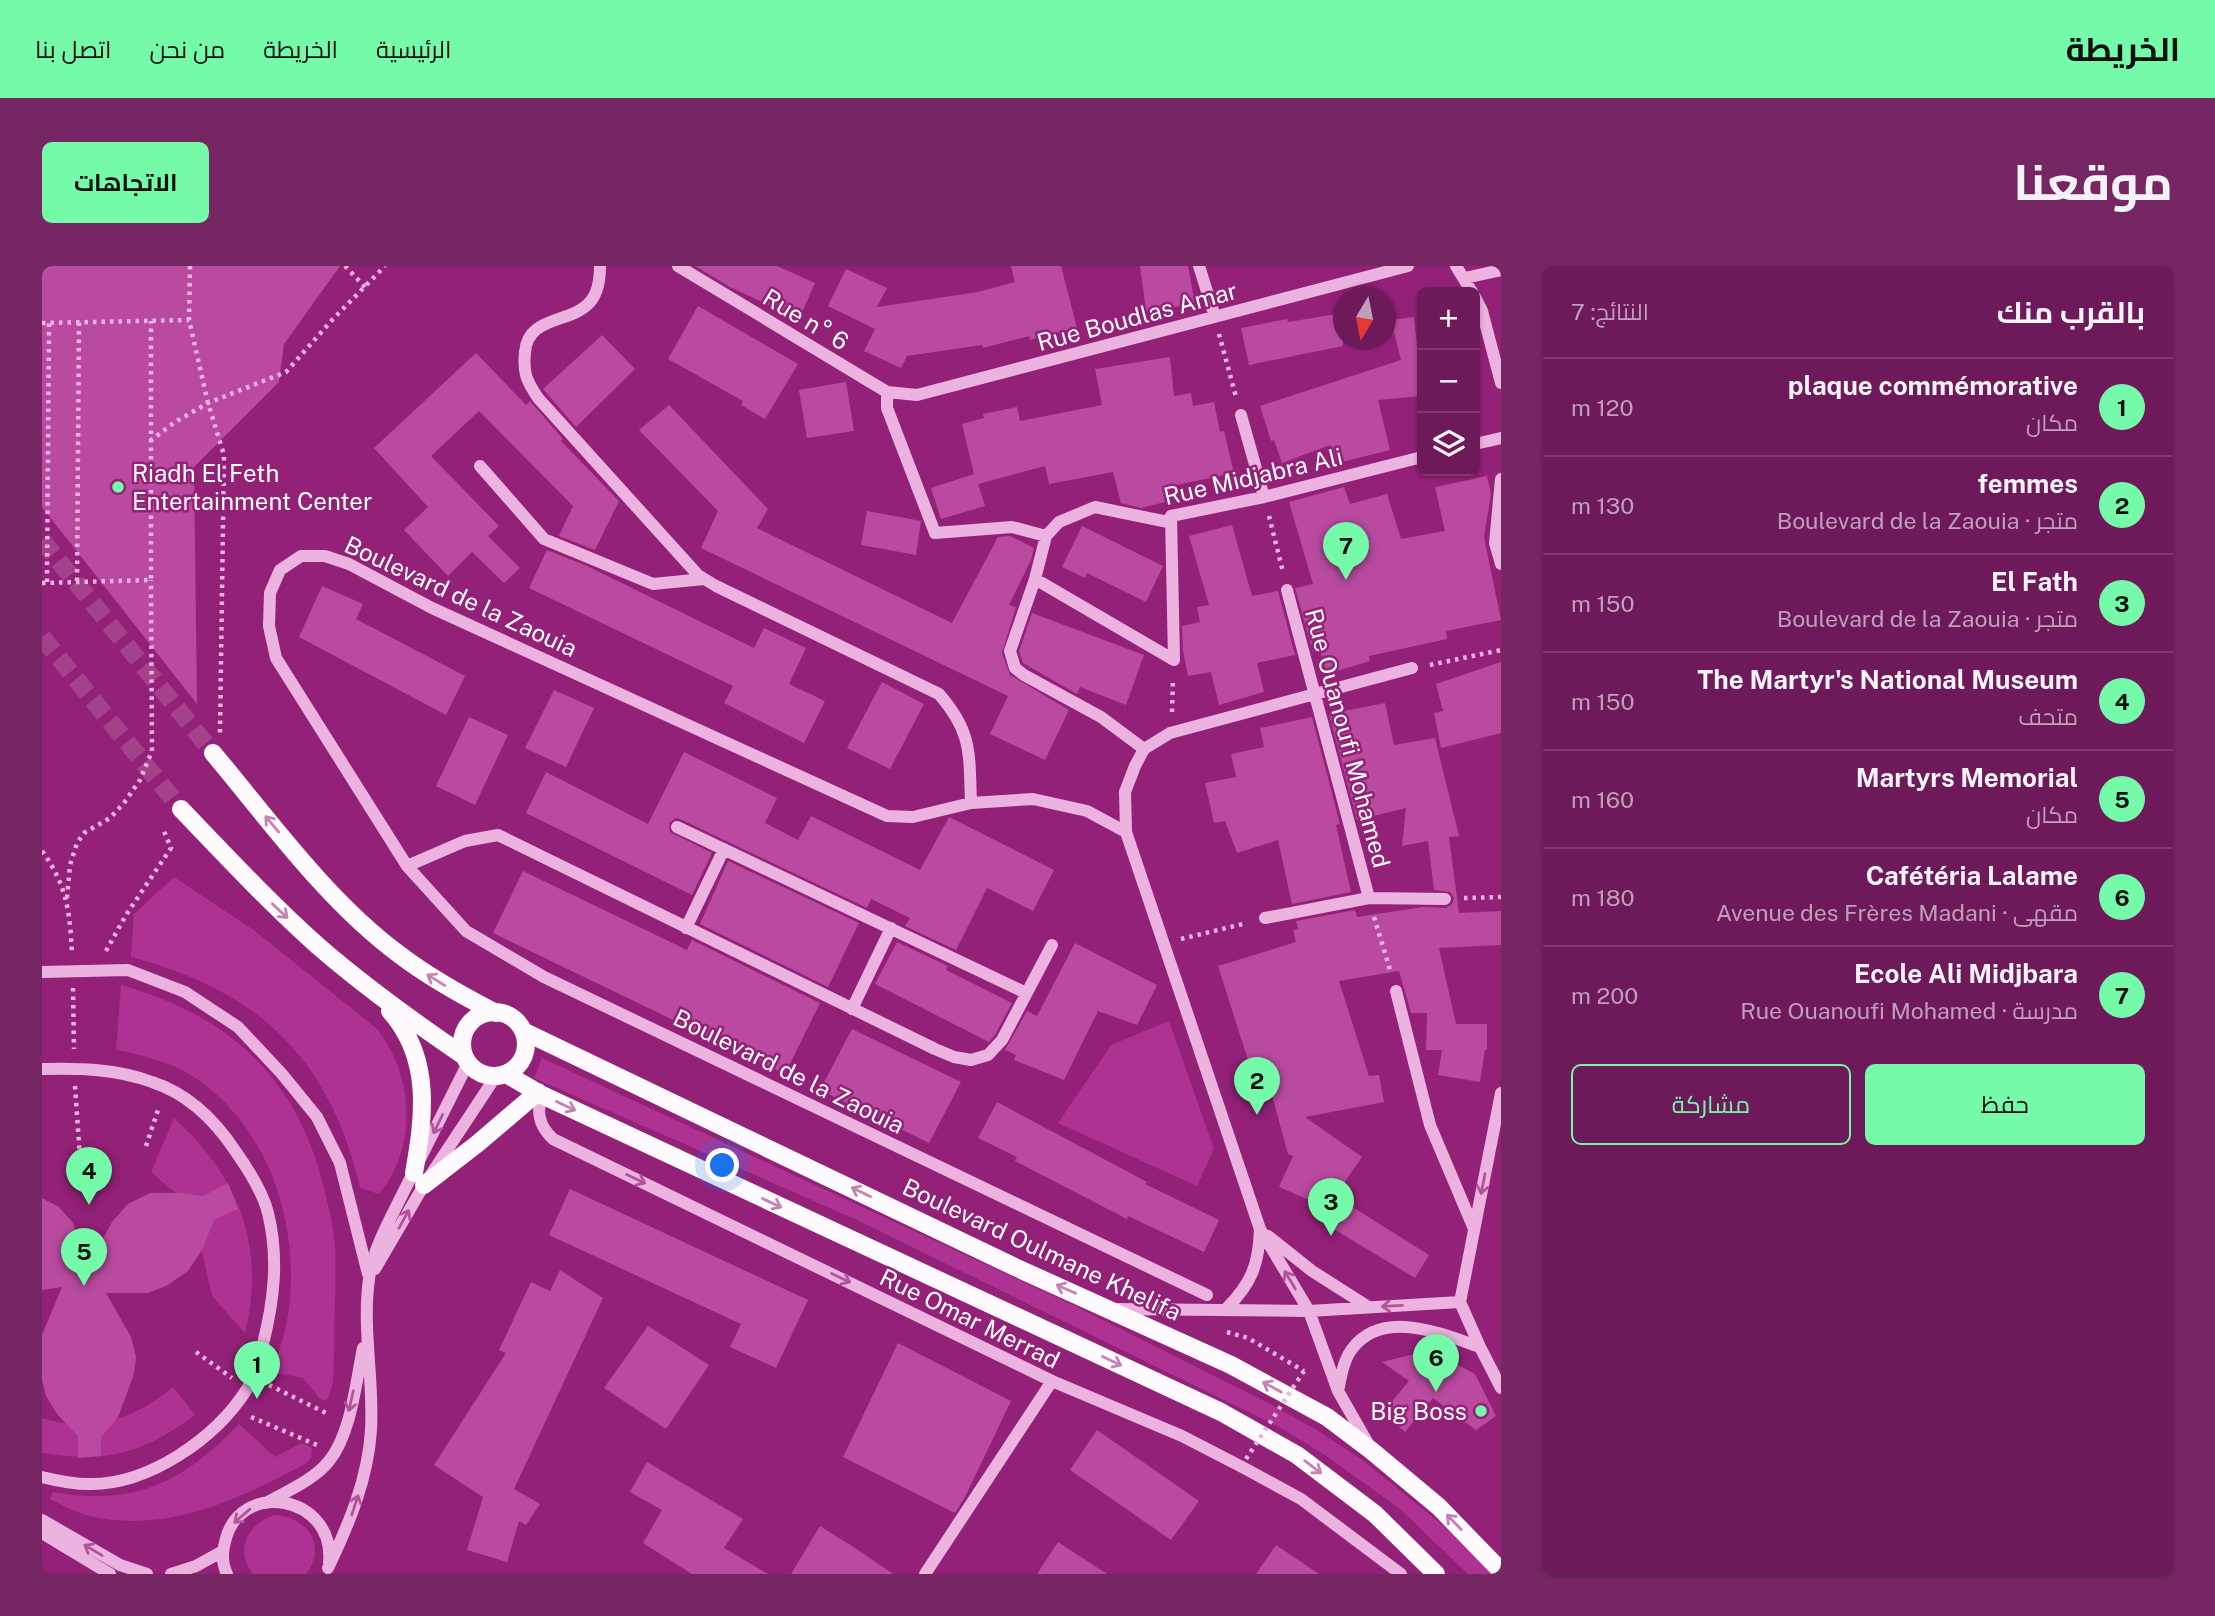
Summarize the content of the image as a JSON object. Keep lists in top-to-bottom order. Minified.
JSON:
{"streets":{"main road":["Boulevard Oulmane Khelifa"],"street":["Rue Boudlas Amar","Rue n° 6","Rue Midjabra Ali","Boulevard de la Zaouia","Rue Ouanoufi Mohamed","Rue Omar Merrad"]},"crossings":[["Rue Boudlas Amar","Rue n° 6"]],"one_way":["Rue Omar Merrad"],"places":["Riadh El Feth Entertainment Center","Big Boss"],"north":"bottom","page":{"header":"الخريطة","nav":["الرئيسية","الخريطة","من نحن","اتصل بنا"],"title":"موقعنا","buttons":["الاتجاهات",["حفظ","مشاركة"]],"heading":["بالقرب منك","النتائج: 7"],"map_buttons":["+","−"],"list":[{"mark":"1","name":"plaque commémorative","note":"مكان","value":"120 m"},{"mark":"2","name":"femmes","note":"متجر · Boulevard de la Zaouia","value":"130 m"},{"mark":"3","name":"El Fath","note":"متجر · Boulevard de la Zaouia","value":"150 m"},{"mark":"4","name":"The Martyr's National Museum","note":"متحف","value":"150 m"},{"mark":"5","name":"Martyrs Memorial","note":"مكان","value":"160 m"},{"mark":"6","name":"Cafétéria Lalame","note":"مقهى · Avenue des Frères Madani","value":"180 m"},{"mark":"7","name":"Ecole Ali Midjbara","note":"مدرسة · Rue Ouanoufi Mohamed","value":"200 m"}],"pins":["7","2","4","3","5","6","1"]}}
